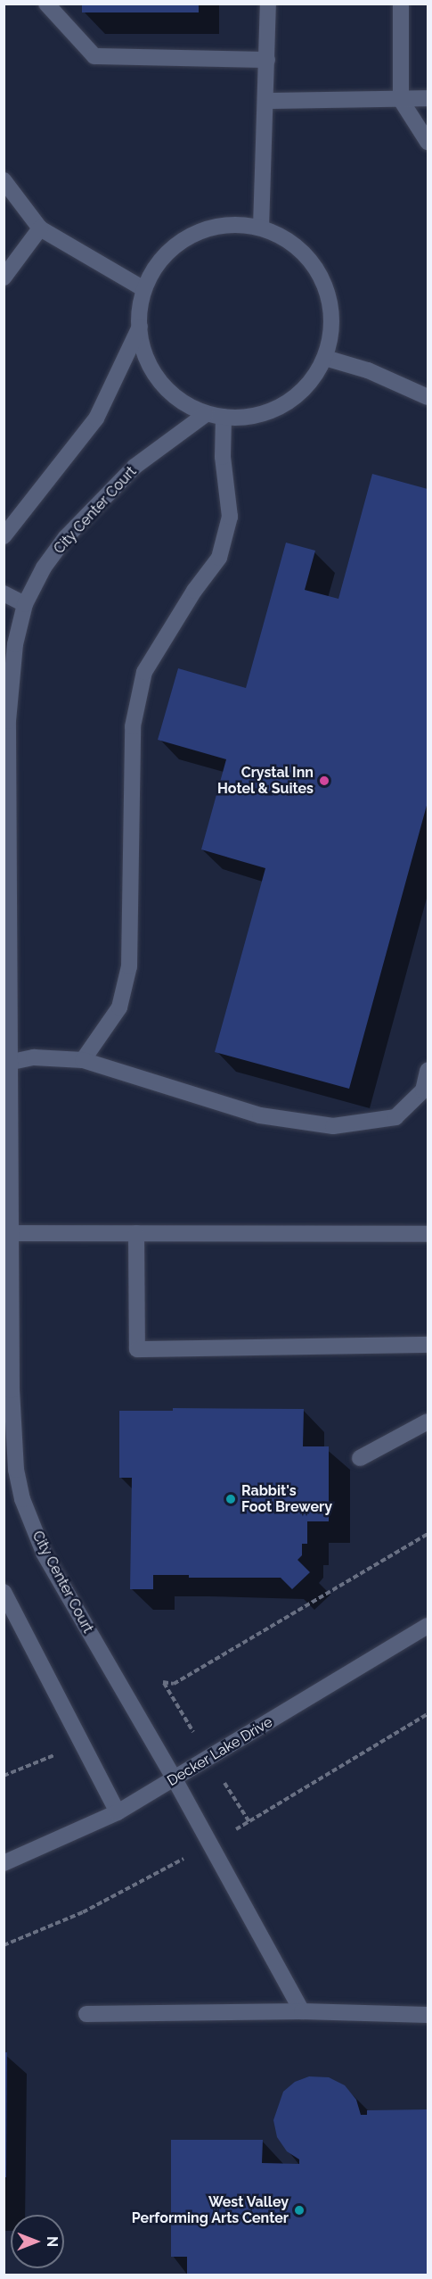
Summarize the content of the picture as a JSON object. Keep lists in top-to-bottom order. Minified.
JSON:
{"streets":{"street":["City Center Court","Decker Lake Drive"]},"crossings":[["City Center Court","Decker Lake Drive"]],"places":["Crystal Inn Hotel & Suites","Rabbit's Foot Brewery","West Valley Performing Arts Center"],"north":"right"}
